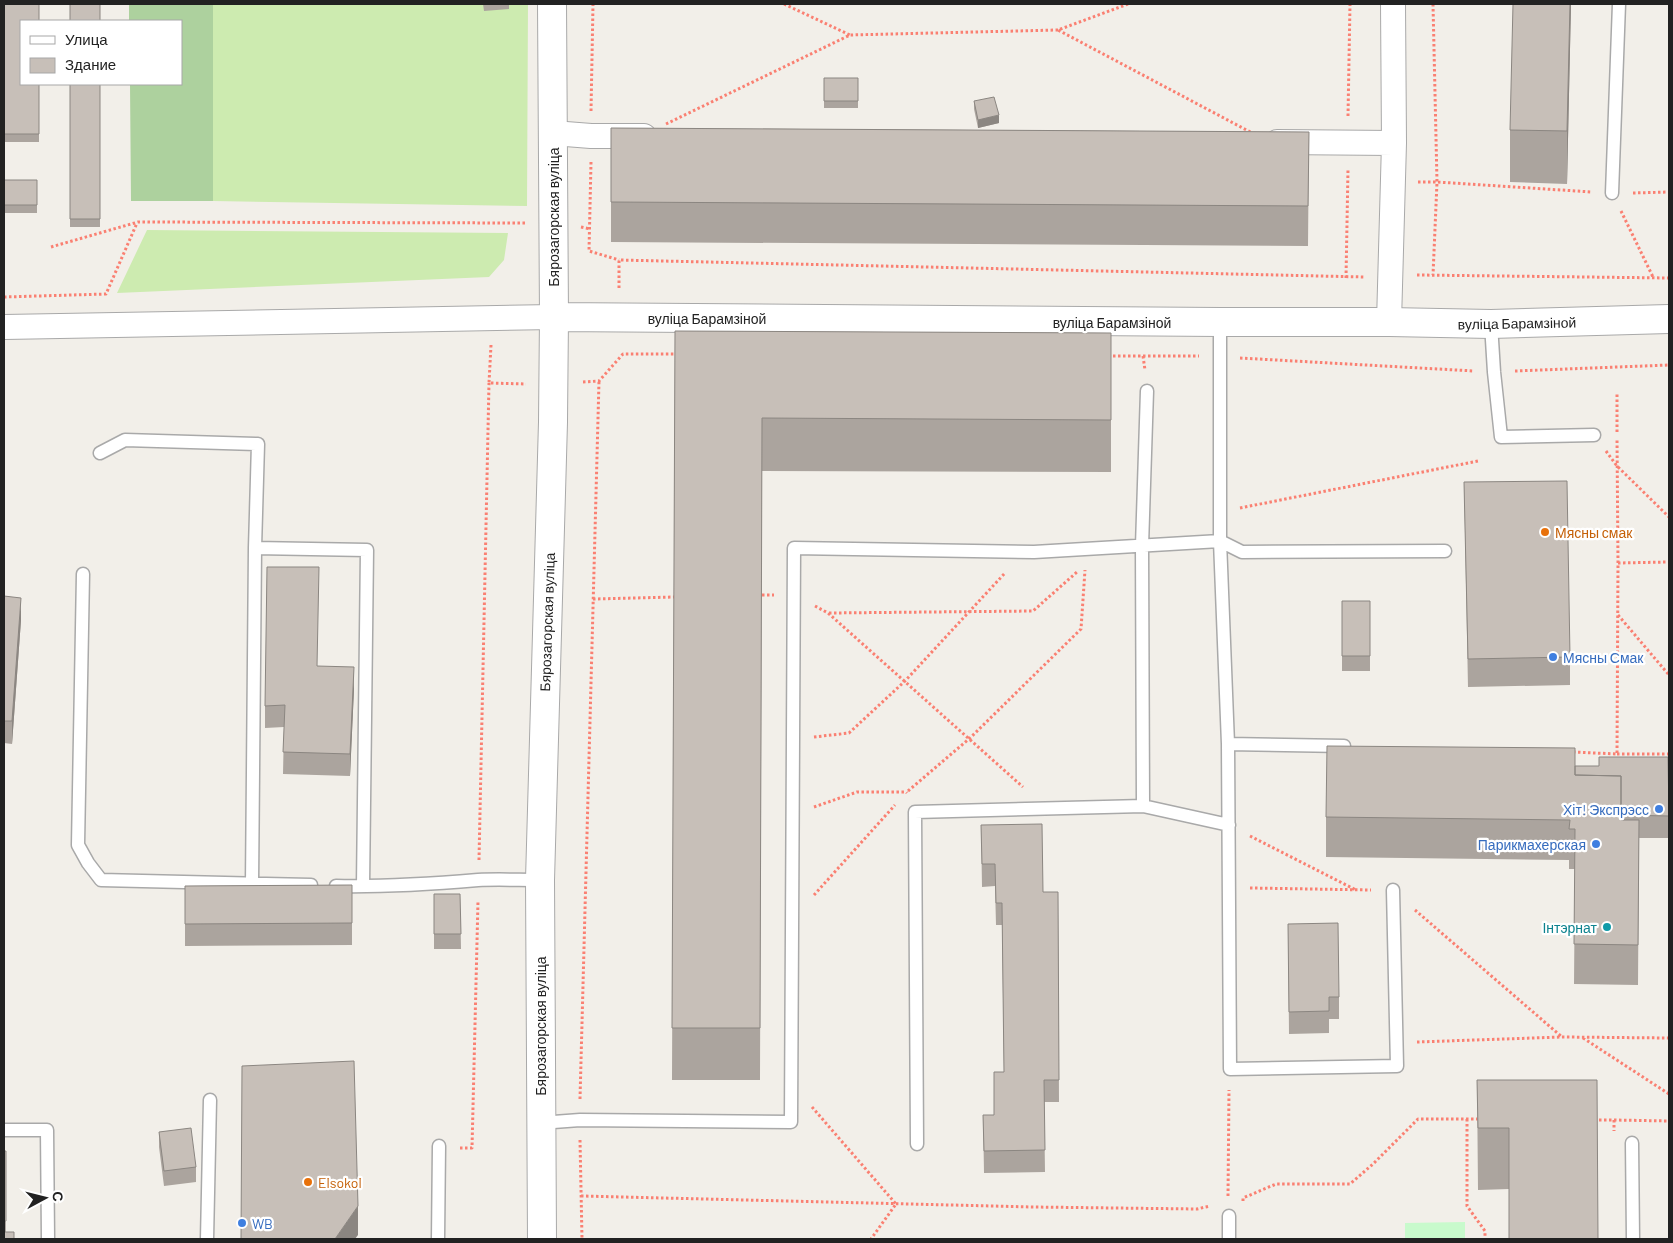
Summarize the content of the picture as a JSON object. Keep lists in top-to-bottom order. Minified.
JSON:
{"streets":{"street":["Бярозагорская вуліца","вуліца Барамзіной"]},"crossings":[["Бярозагорская вуліца","вуліца Барамзіной"]],"places":["Мясны смак","Мясны Смак","Хіт! Экспрэсс","Парикмахерская","Інтэрнат","Elsokol","WB"],"legend":["Улица","Здание"],"north":"right"}
